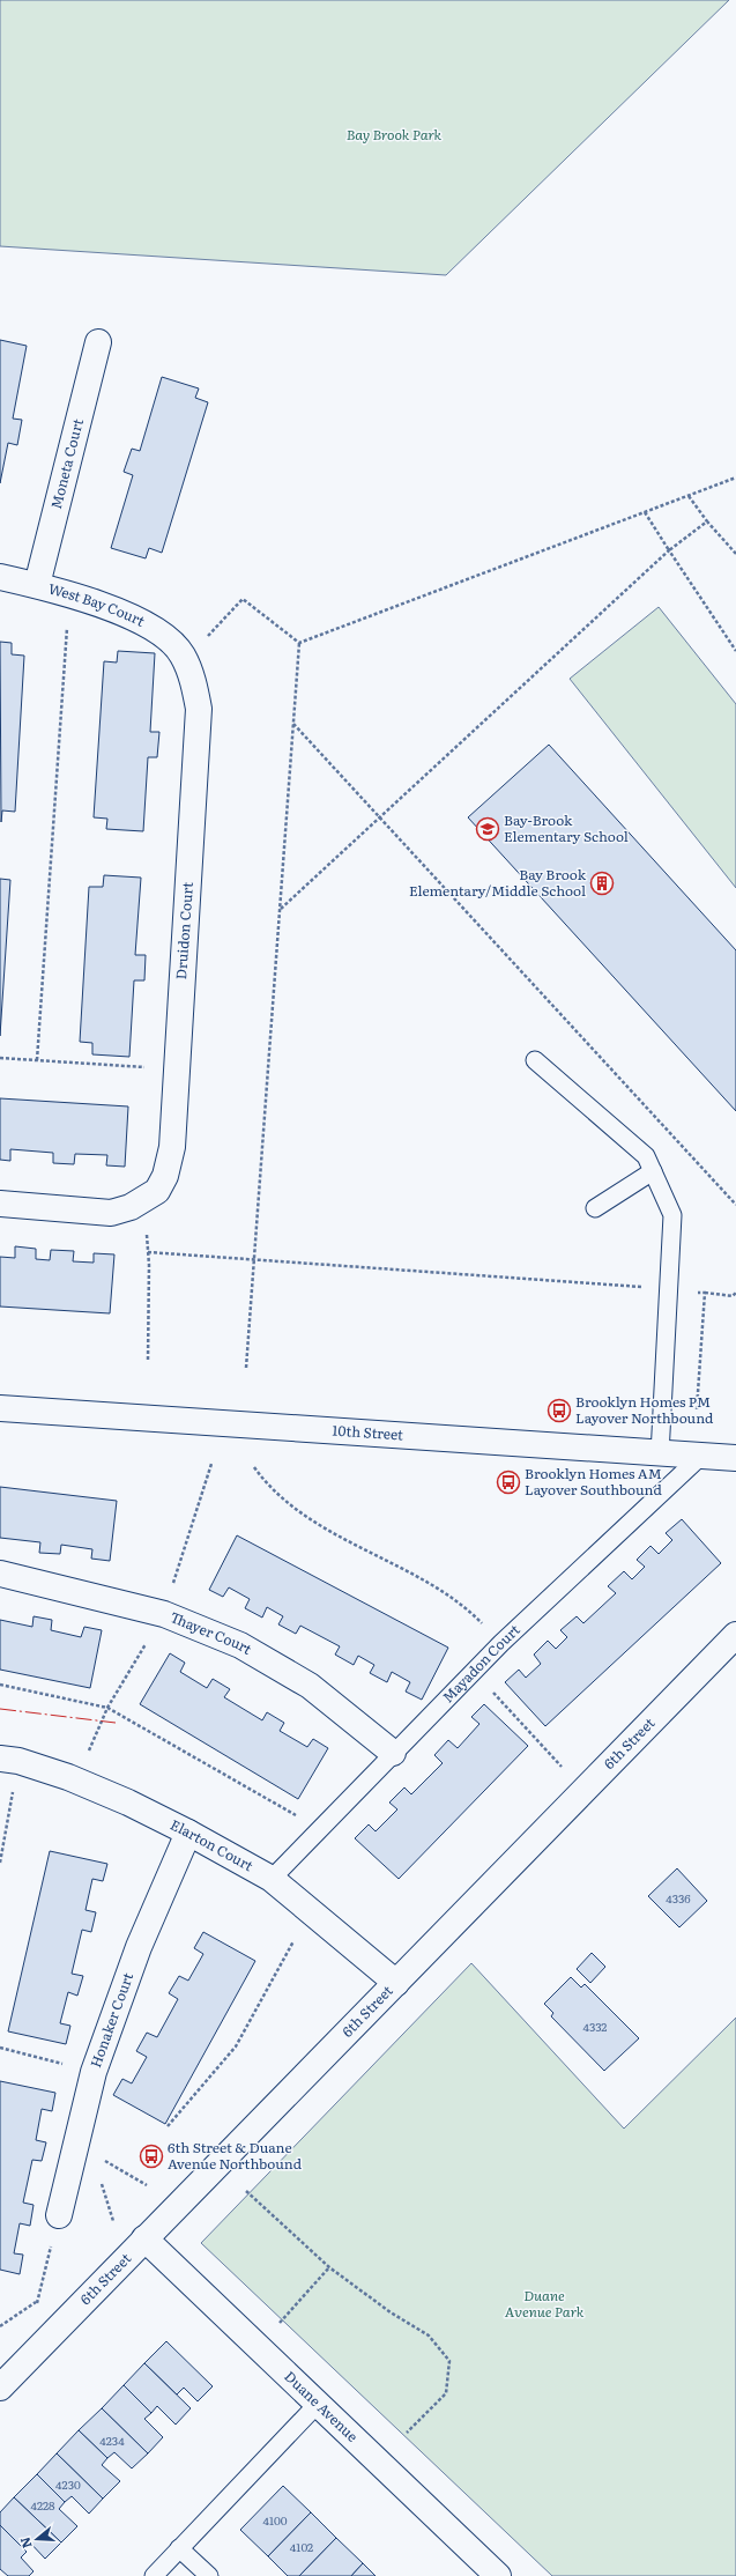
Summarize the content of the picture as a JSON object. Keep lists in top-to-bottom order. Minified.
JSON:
{"streets":{"street":["Moneta Court","West Bay Court","Druidon Court","10th Street","Thayer Court","6th Street","Elarton Court","Honaker Court","Duane Avenue"],"lane":["Mayadon Court"]},"crossings":[["Moneta Court","West Bay Court"],["West Bay Court","Druidon Court"],["10th Street","Mayadon Court"],["Thayer Court","Mayadon Court"],["Mayadon Court","Elarton Court"],["6th Street","Elarton Court"],["6th Street","Duane Avenue"],["Elarton Court","Honaker Court"]],"parks":["Bay Brook Park","Duane Avenue Park"],"places":{"school or university":["Bay-Brook Elementary School"],"building":["Bay Brook Elementary/Middle School"],"bus stop":["Brooklyn Homes PM Layover Northbound","Brooklyn Homes AM Layover Southbound","6th Street & Duane Avenue Northbound"]},"house_numbers":["4336","4332","4234","4230","4228","4100","4102"],"north":"left"}
